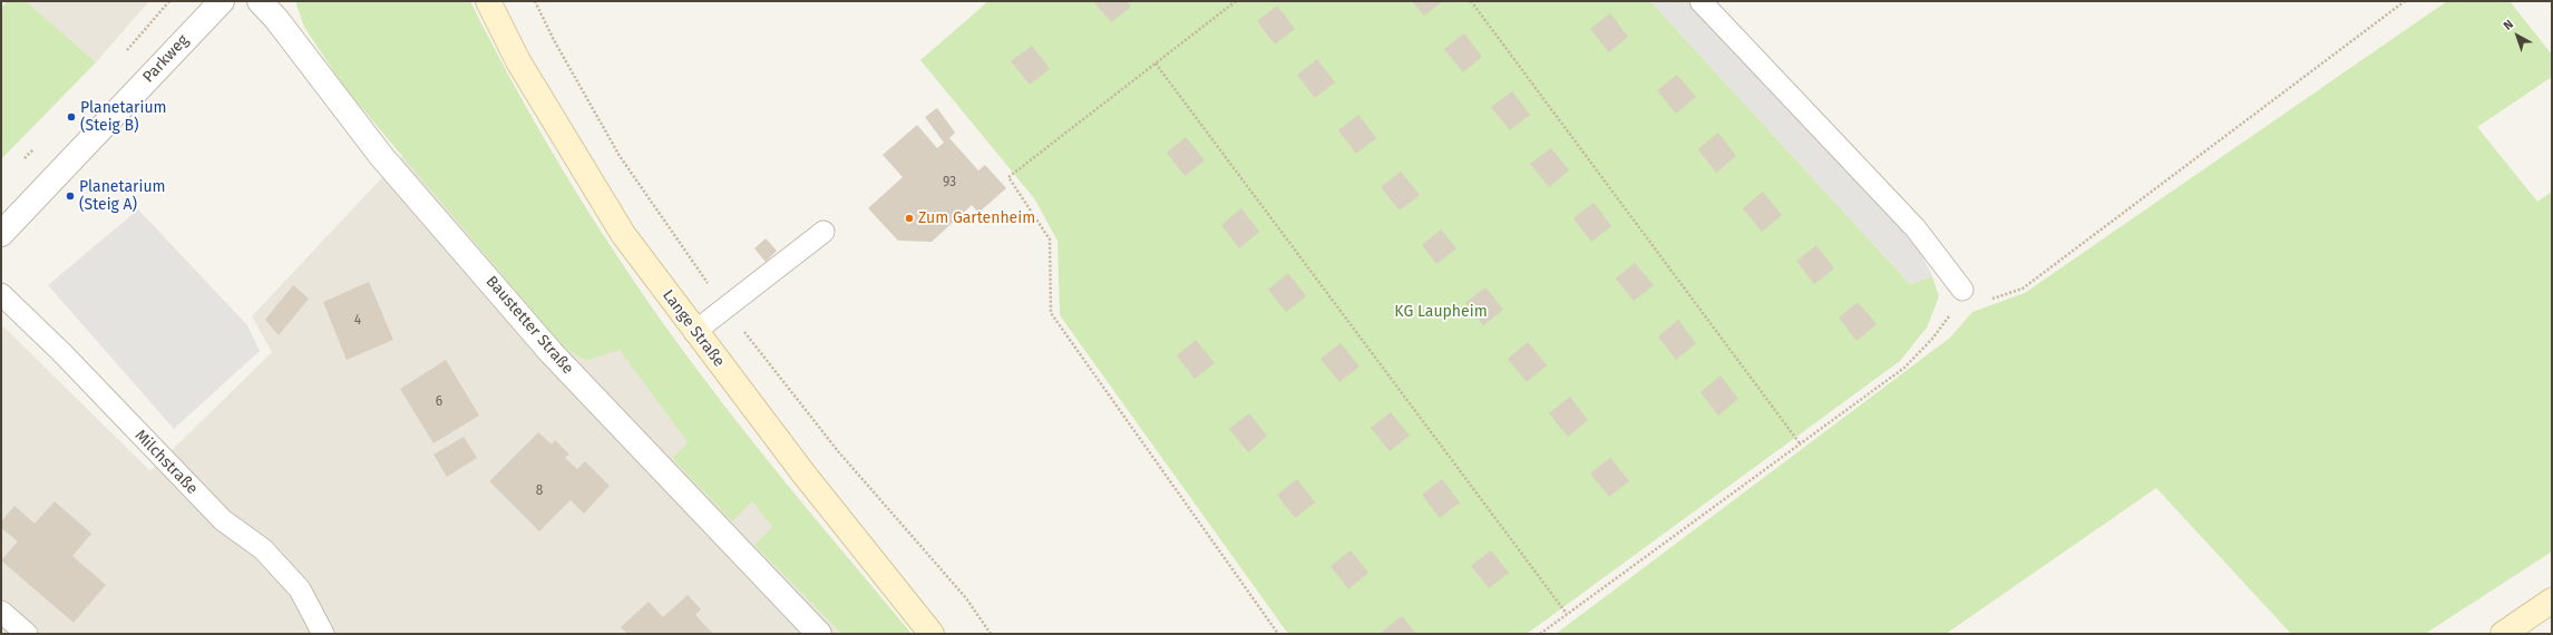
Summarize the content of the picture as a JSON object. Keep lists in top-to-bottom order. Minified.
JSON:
{"streets":{"street":["Parkweg","Baustetter Straße","Lange Straße"],"lane":["Milchstraße"]},"parks":["KG Laupheim"],"places":["Planetarium (Steig B)","Planetarium (Steig A)","Zum Gartenheim"],"house_numbers":["93","4","6","8"],"north":"top left"}
